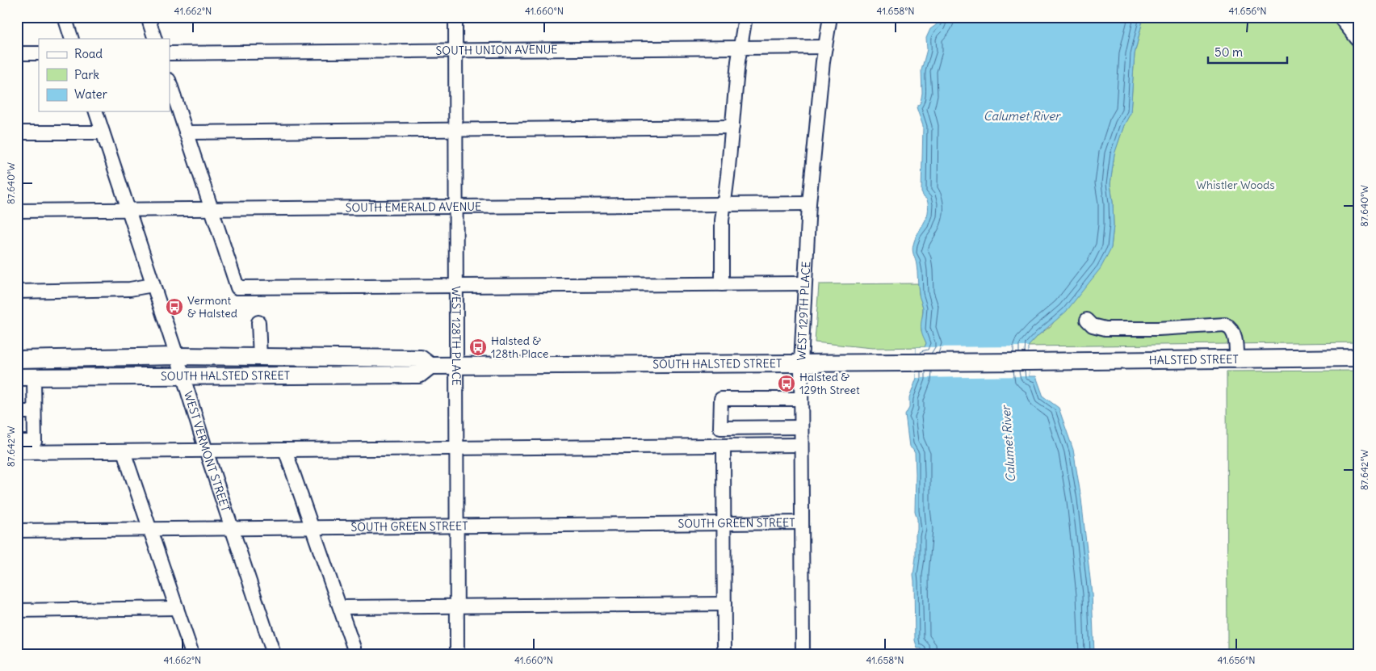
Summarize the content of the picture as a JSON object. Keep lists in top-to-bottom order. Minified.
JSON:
{"streets":{"main road":["HALSTED STREET","SOUTH HALSTED STREET"],"street":["SOUTH UNION AVENUE","SOUTH EMERALD AVENUE","WEST 129TH PLACE","WEST 128TH PLACE","WEST VERMONT STREET","SOUTH GREEN STREET"]},"crossings":[["SOUTH UNION AVENUE","WEST 129TH PLACE"],["SOUTH UNION AVENUE","WEST 128TH PLACE"],["SOUTH EMERALD AVENUE","WEST 129TH PLACE"],["SOUTH EMERALD AVENUE","WEST 128TH PLACE"],["SOUTH EMERALD AVENUE","WEST VERMONT STREET"],["WEST 129TH PLACE","SOUTH HALSTED STREET"],["WEST 129TH PLACE","SOUTH GREEN STREET"],["WEST 128TH PLACE","SOUTH HALSTED STREET"],["WEST 128TH PLACE","SOUTH GREEN STREET"],["HALSTED STREET","SOUTH HALSTED STREET"],["SOUTH HALSTED STREET","WEST VERMONT STREET"],["WEST VERMONT STREET","SOUTH GREEN STREET"]],"water":["Calumet River"],"parks":["Whistler Woods"],"places":{"bus stop":["Vermont & Halsted","Halsted & 128th Place","Halsted & 129th Street"]},"legend":["Road","Park","Water"],"scale_bar":"50 m","coordinates":["41.662°N","41.660°N","41.658°N","41.656°N","87.640°W","87.642°W"]}
